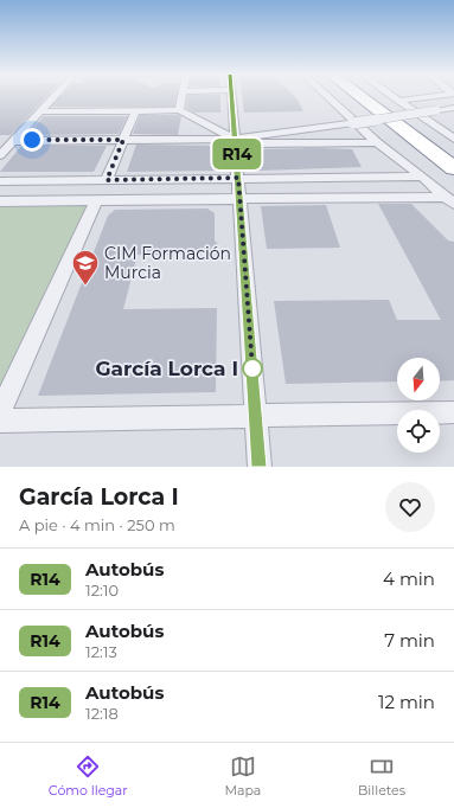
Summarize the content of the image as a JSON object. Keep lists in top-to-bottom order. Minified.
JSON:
{"places":{"school or university":["CIM Formación Murcia"],"other":["García Lorca I"]},"lines":["bus line R14"],"north":"bottom","page":{"on_map":"R14","heading":["García Lorca I","A pie · 4 min · 250 m"],"list":[{"mark":"R14","name":"Autobús","note":"12:10","value":"4 min"},{"mark":"R14","name":"Autobús","note":"12:13","value":"7 min"},{"mark":"R14","name":"Autobús","note":"12:18","value":"12 min"}],"tabs":["Cómo llegar","Mapa","Billetes"]}}
